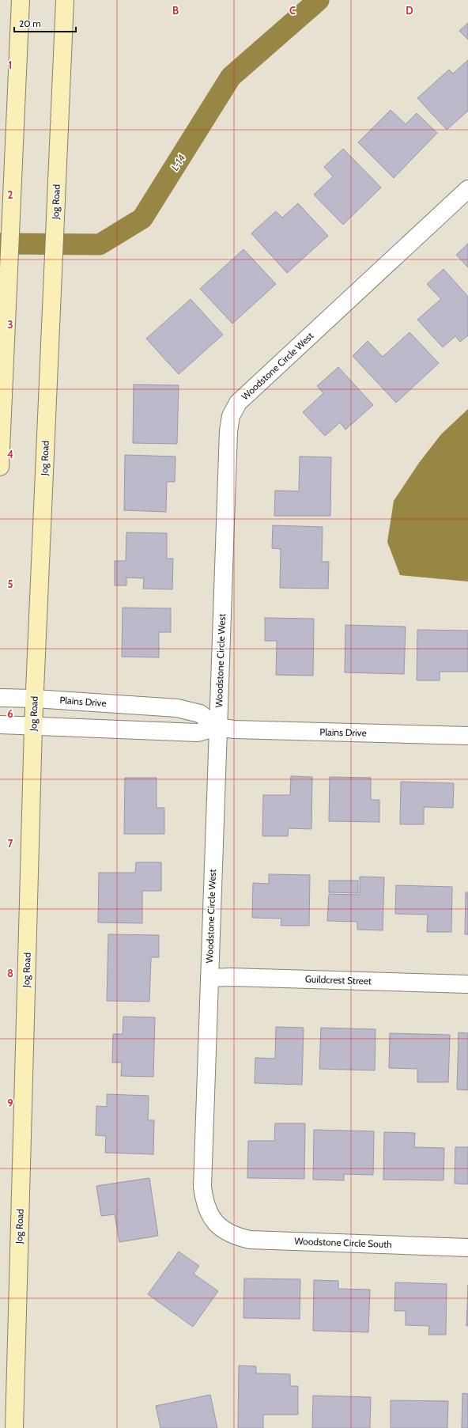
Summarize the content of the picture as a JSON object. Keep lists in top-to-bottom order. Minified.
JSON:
{"streets":{"main road":["Jog Road"],"street":["Woodstone Circle West","Plains Drive","Guildcrest Street","Woodstone Circle South"]},"crossings":[["Jog Road","Plains Drive"],["Woodstone Circle West","Plains Drive"],["Woodstone Circle West","Guildcrest Street"],["Woodstone Circle West","Woodstone Circle South"]],"water":["L-14"],"scale_bar":"20 m","grid":{"columns":["B","C","D"],"rows":["1","2","3","4","5","6","7","8","9"]}}
